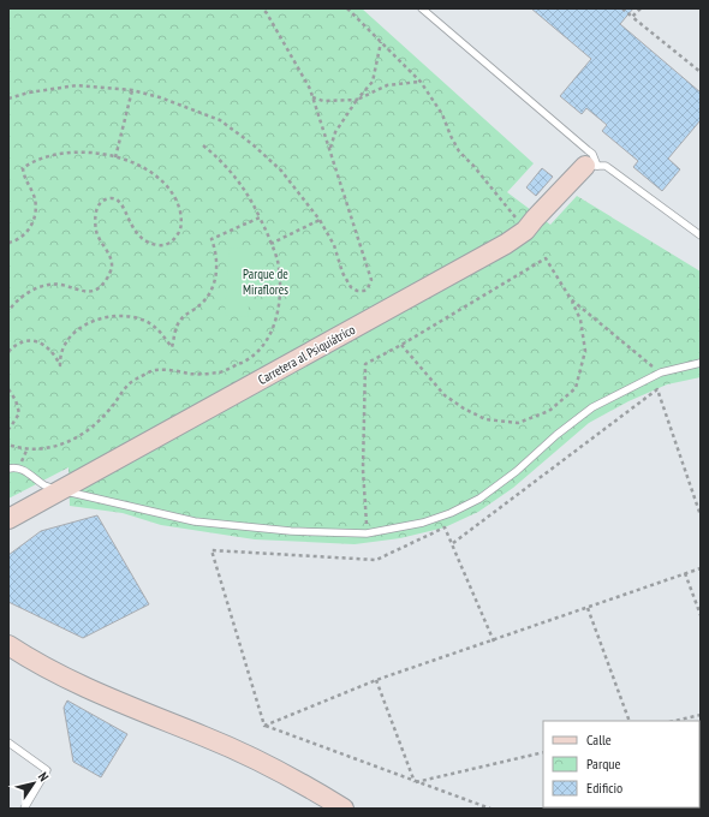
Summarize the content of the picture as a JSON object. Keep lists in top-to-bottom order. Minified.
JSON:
{"streets":{"street":["Carretera al Psiquiátrico"]},"parks":["Parque de Miraflores"],"legend":["Calle","Parque","Edificio"],"north":"top right"}
